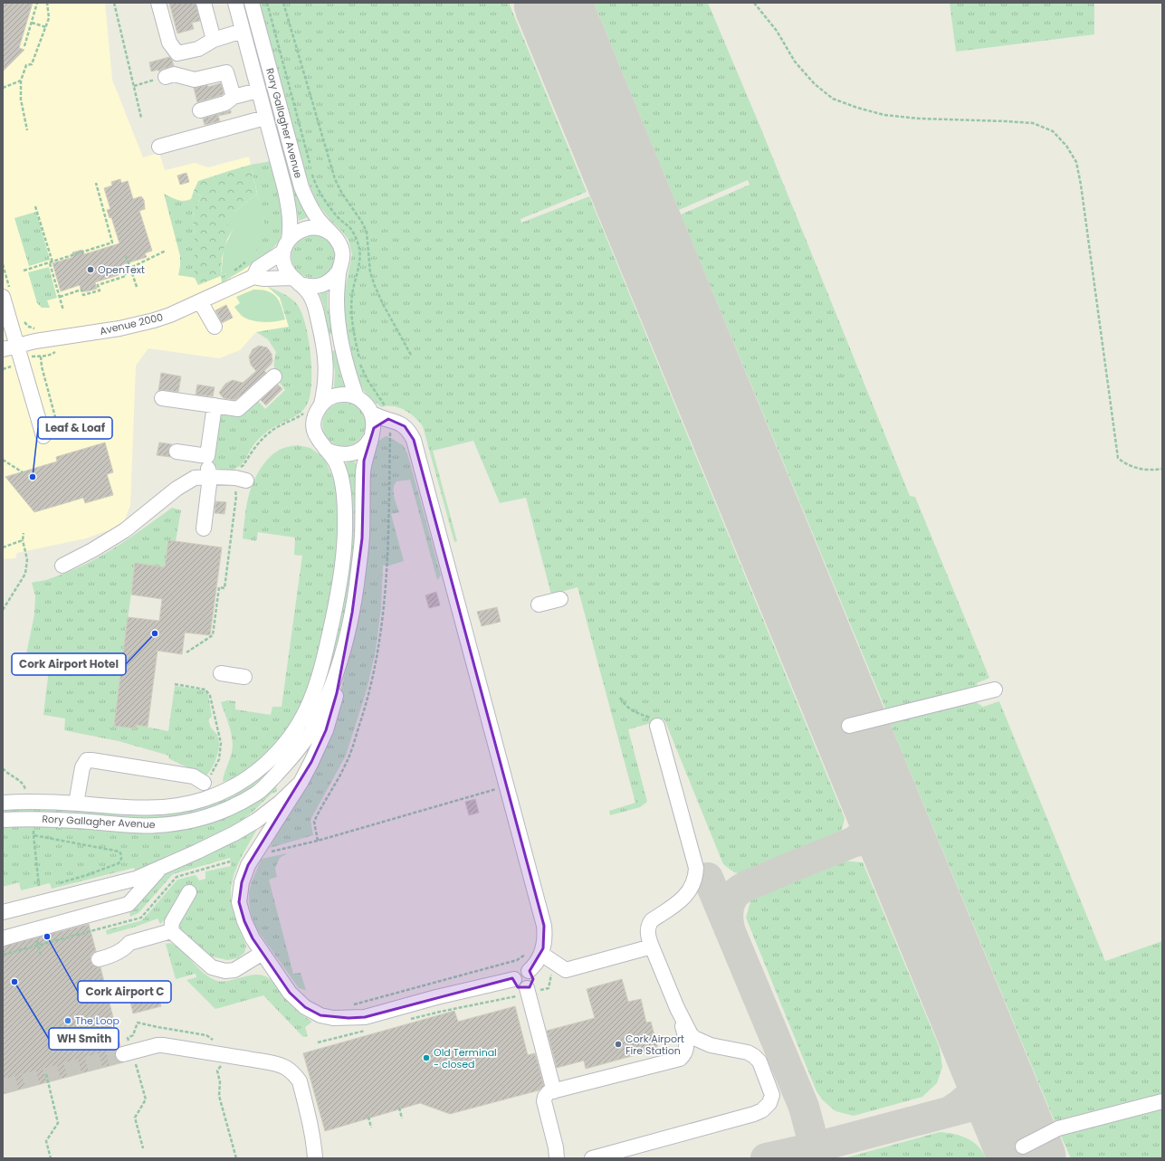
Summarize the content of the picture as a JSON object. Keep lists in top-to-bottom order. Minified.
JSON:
{"streets":{"street":["Rory Gallagher Avenue","Avenue 2000"]},"places":["OpenText","Leaf & Loaf","Cork Airport Hotel","Cork Airport C","WH Smith","The Loop","Cork Airport Fire Station","Old Terminal - closed"]}
